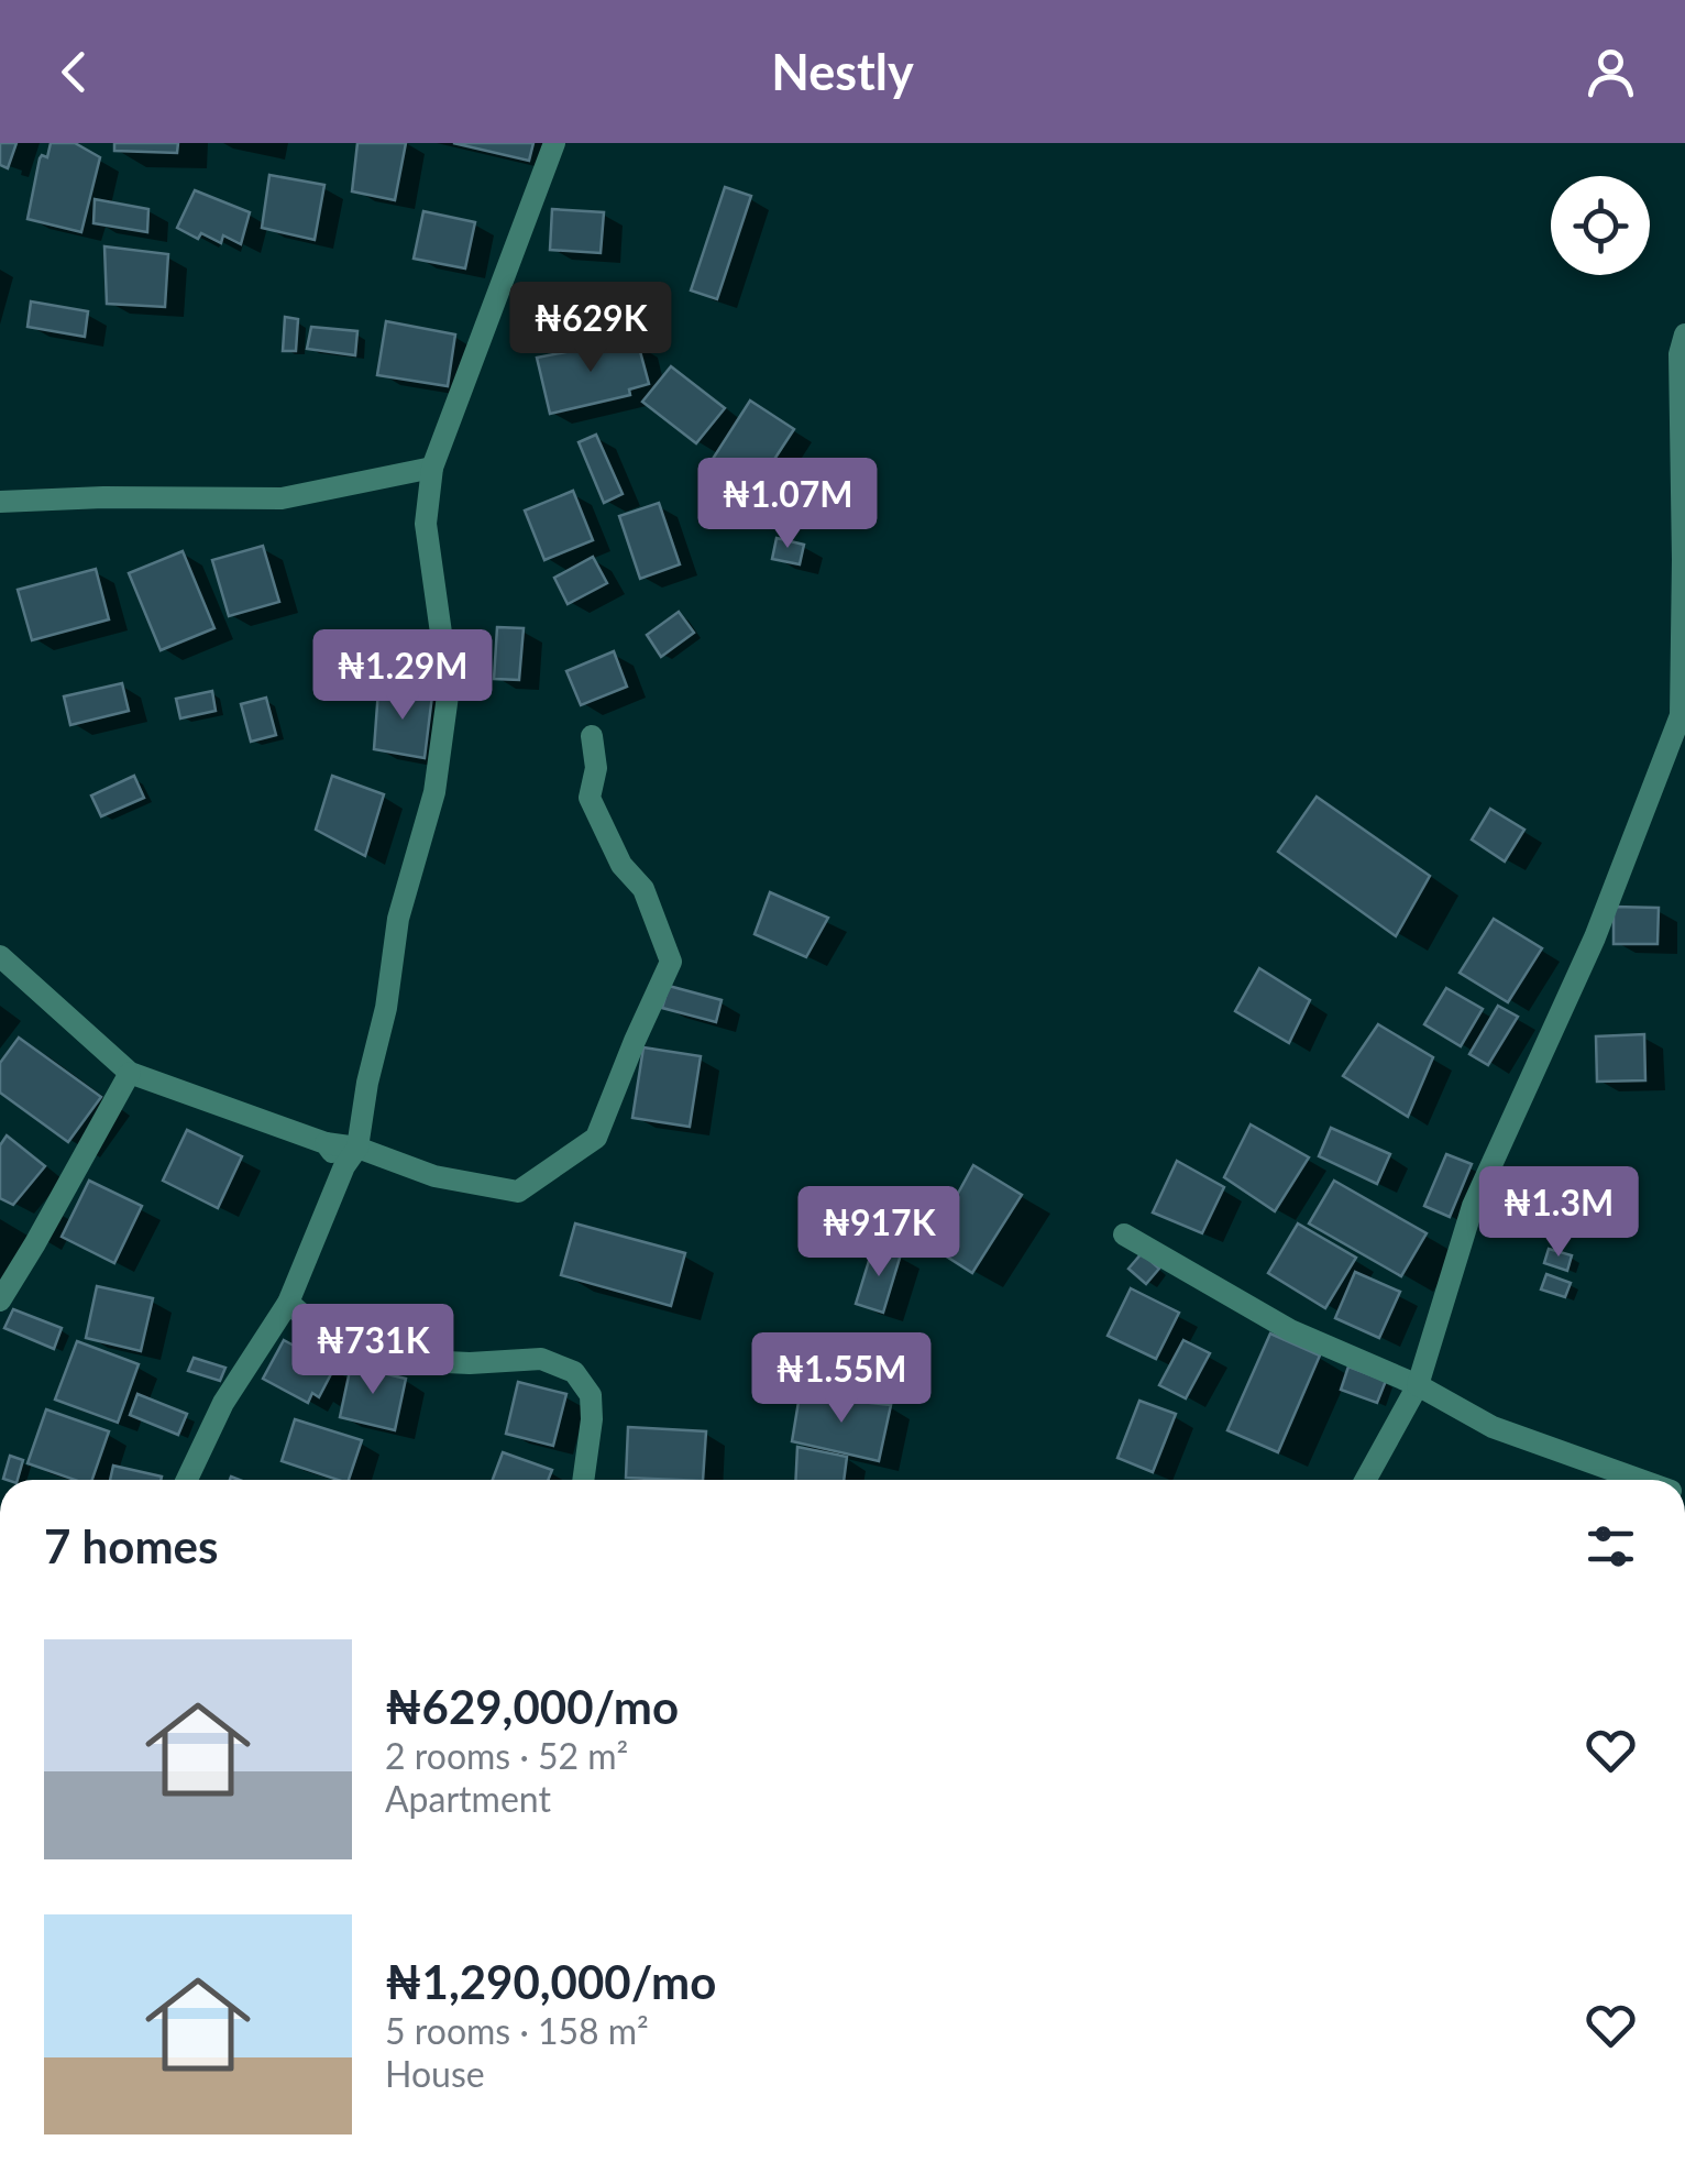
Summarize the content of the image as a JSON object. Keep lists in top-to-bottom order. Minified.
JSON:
{"page":{"header":"Nestly","price":["₦629K","₦1.07M","₦1.29M","₦1.3M","₦917K","₦731K","₦1.55M"],"heading":"7 homes","list":[{"name":"₦629,000/mo","note":"2 rooms · 52 m² · Apartment"},{"name":"₦1,290,000/mo","note":"5 rooms · 158 m² · House"}]}}
